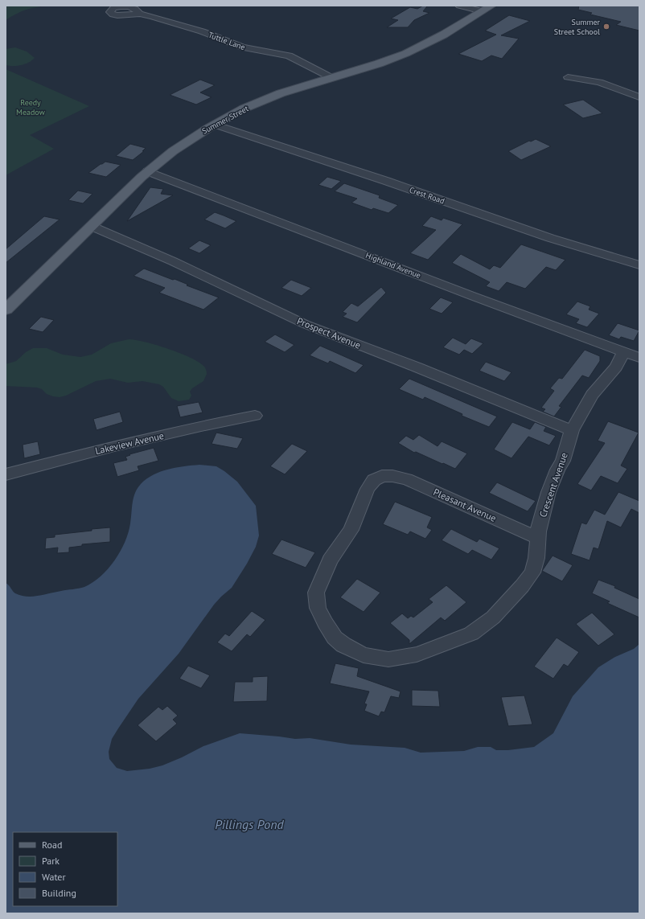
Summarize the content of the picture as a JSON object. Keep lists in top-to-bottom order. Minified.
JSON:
{"streets":{"main road":["Summer Street"],"street":["Tuttle Lane","Crest Road","Highland Avenue","Prospect Avenue","Lakeview Avenue","Crescent Avenue","Pleasant Avenue"]},"crossings":[["Tuttle Lane","Summer Street"],["Summer Street","Crest Road"],["Summer Street","Highland Avenue"],["Summer Street","Prospect Avenue"],["Highland Avenue","Crescent Avenue"],["Prospect Avenue","Crescent Avenue"],["Crescent Avenue","Pleasant Avenue"]],"water":["Pillings Pond"],"parks":["Reedy Meadow"],"places":["Summer Street School"],"legend":["Road","Park","Water","Building"]}
